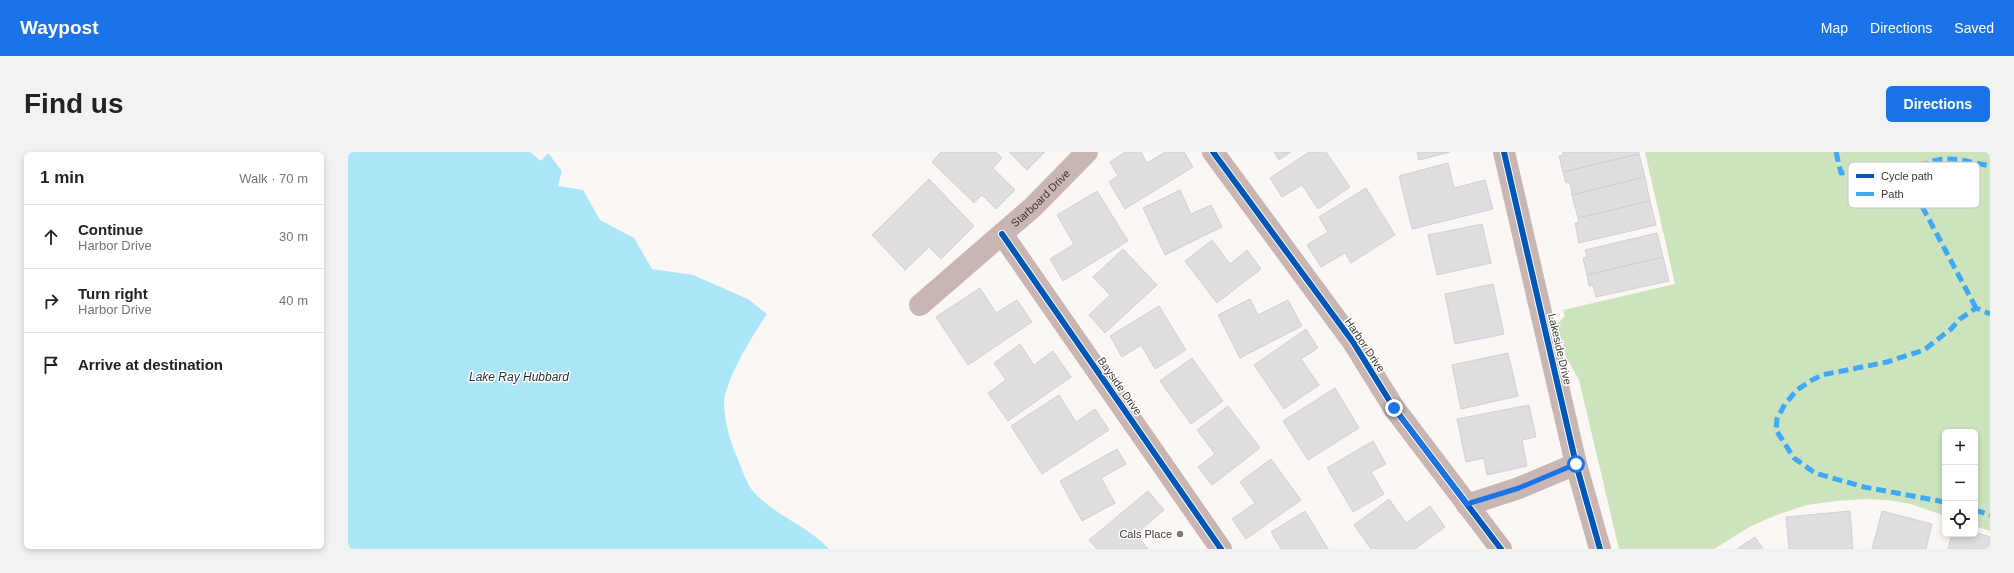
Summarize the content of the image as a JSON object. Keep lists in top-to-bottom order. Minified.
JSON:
{"streets":{"street":["Starboard Drive","Harbor Drive","Lakeside Drive","Bayside Drive"]},"crossings":[["Starboard Drive","Bayside Drive"]],"water":["Lake Ray Hubbard"],"places":["Cals Place"],"legend":["Cycle path","Path"],"page":{"header":"Waypost","nav":["Map","Directions","Saved"],"buttons":"Directions","title":"Find us","heading":["1 min","Walk · 70 m"],"list":[["Continue","Harbor Drive","30 m"],["Turn right","Harbor Drive","40 m"],"Arrive at destination"],"map_buttons":["+","−"]}}
